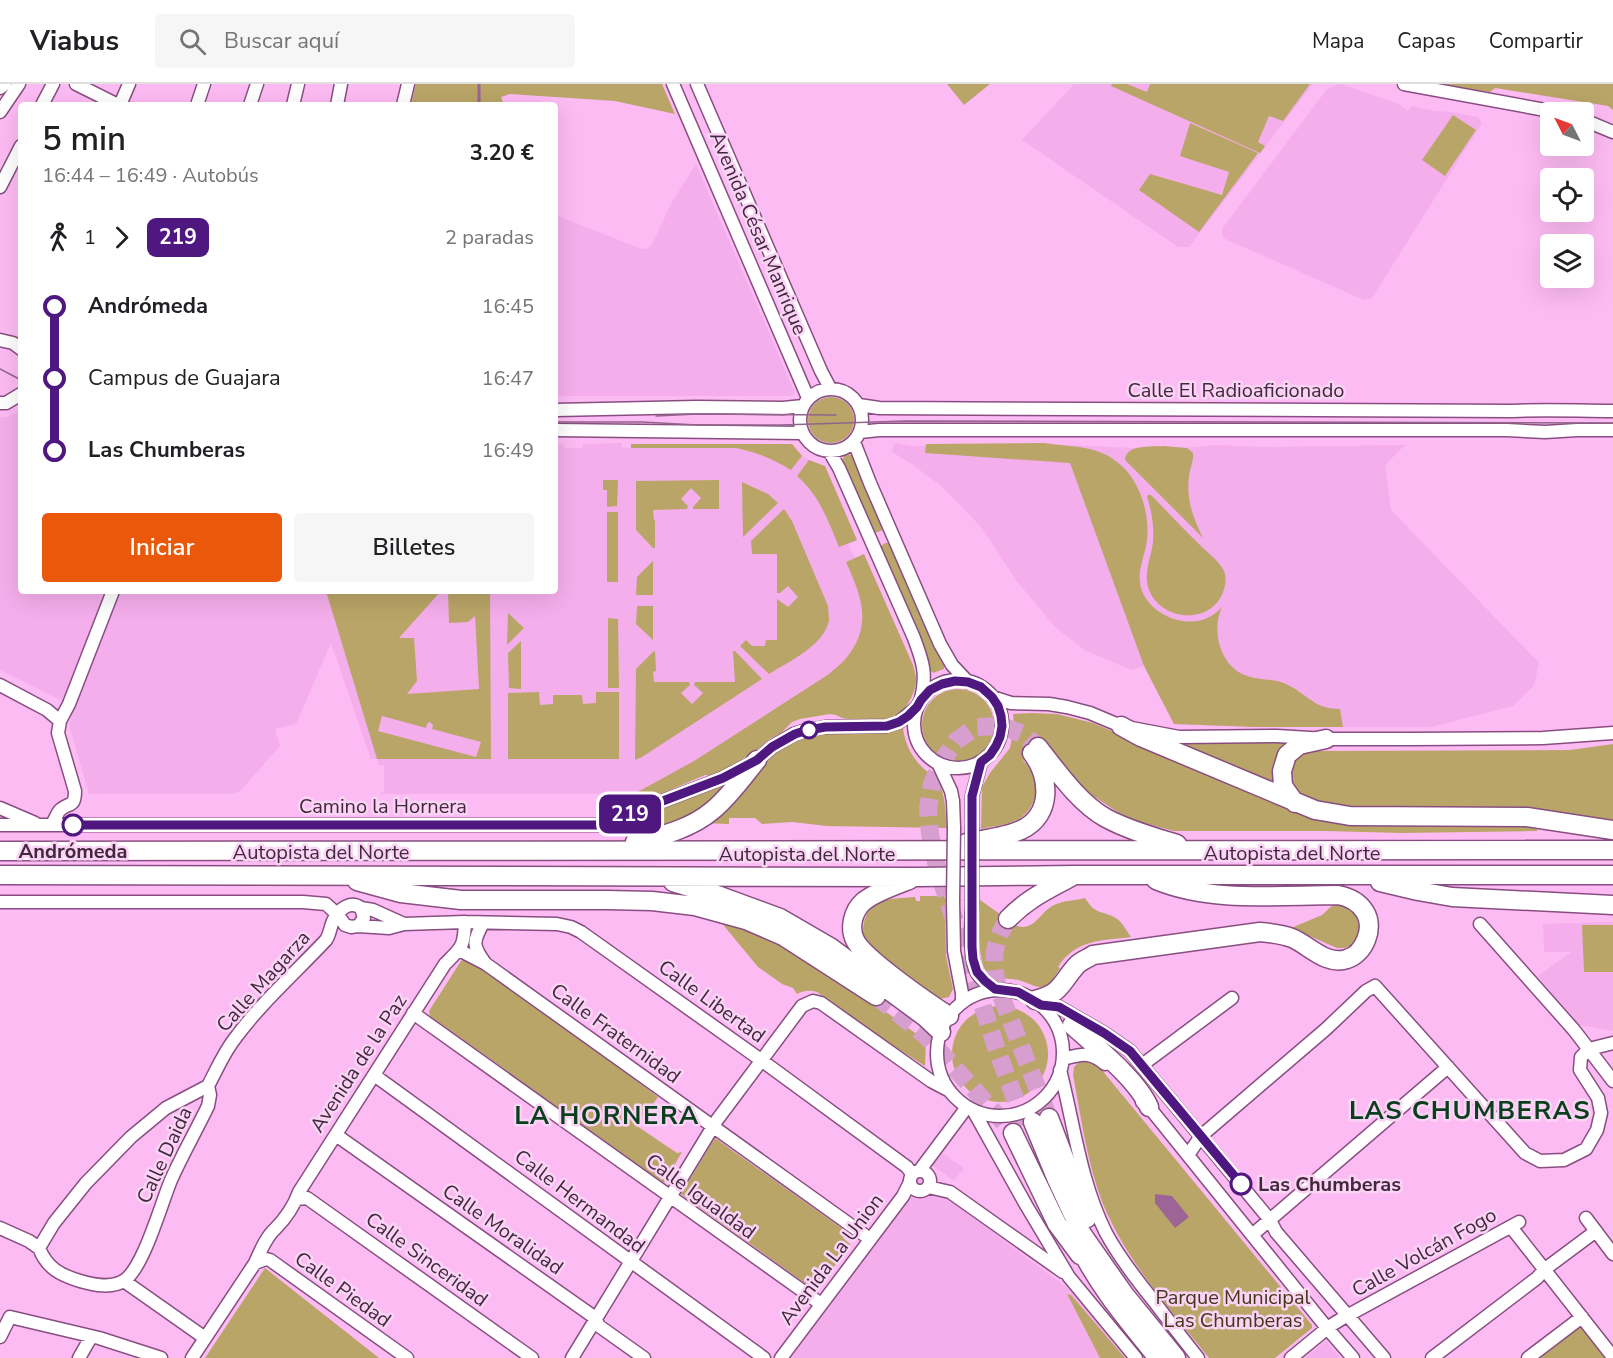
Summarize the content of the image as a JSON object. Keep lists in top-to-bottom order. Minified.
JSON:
{"streets":{"highway":["Autopista del Norte"],"street":["Avenida César Manrique","Calle El Radioaficionado","Camino la Hornera","Calle Magarza","Calle Libertad","Calle Fraternidad","Avenida de la Paz","Calle Daida","Calle Igualdad","Calle Hermandad","Calle Moralidad","Calle Volcán Fogo","Calle Sinceridad","Avenida La Union","Calle Piedad"]},"crossings":[["Avenida César Manrique","Calle El Radioaficionado"],["Calle Magarza","Calle Libertad"],["Calle Magarza","Calle Daida"],["Calle Libertad","Avenida de la Paz"],["Calle Libertad","Avenida La Union"],["Calle Fraternidad","Avenida de la Paz"],["Calle Fraternidad","Avenida La Union"],["Avenida de la Paz","Calle Igualdad"],["Avenida de la Paz","Calle Hermandad"],["Avenida de la Paz","Calle Moralidad"],["Avenida de la Paz","Calle Sinceridad"],["Avenida de la Paz","Calle Piedad"],["Calle Igualdad","Avenida La Union"]],"districts":["LAS CHUMBERAS","LA HORNERA"],"parks":["Parque Municipal Las Chumberas"],"places":["Andrómeda","Las Chumberas"],"lines":["bus line 219"],"north":"top left","page":{"header":"Viabus","search":"Buscar aquí","nav":["Mapa","Capas","Compartir"],"on_map":"219","heading":["5 min","16:44 – 16:49 · Autobús","3.20 €"],"legs":["1","219","2 paradas"],"list":[{"name":"Andrómeda","value":"16:45"},{"name":"Campus de Guajara","value":"16:47"},{"name":"Las Chumberas","value":"16:49"}],"buttons":["Iniciar","Billetes"]}}
